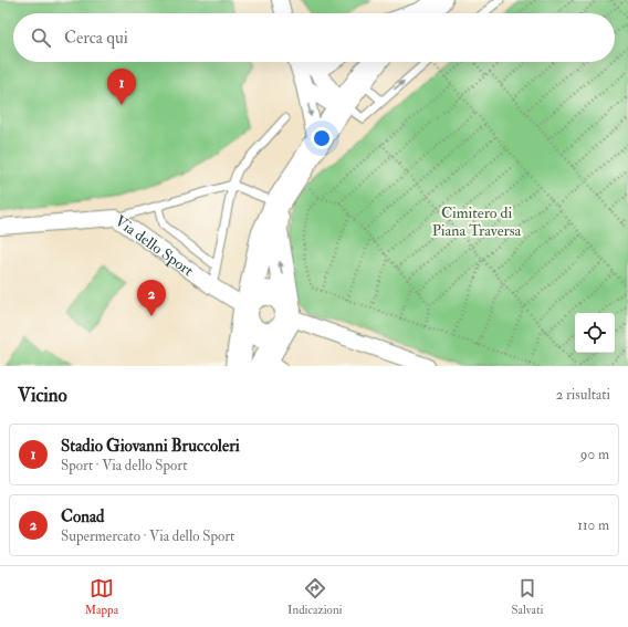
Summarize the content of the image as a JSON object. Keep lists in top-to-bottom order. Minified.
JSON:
{"streets":{"street":["Via dello Sport"]},"parks":["Cimitero di Piana Traversa"],"page":{"search":"Cerca qui","pins":["1","2"],"heading":["Vicino","2 risultati"],"list":[{"mark":"1","name":"Stadio Giovanni Bruccoleri","note":"Sport · Via dello Sport","value":"90 m"},{"mark":"2","name":"Conad","note":"Supermercato · Via dello Sport","value":"110 m"}],"nav":["Mappa","Indicazioni","Salvati"]}}
